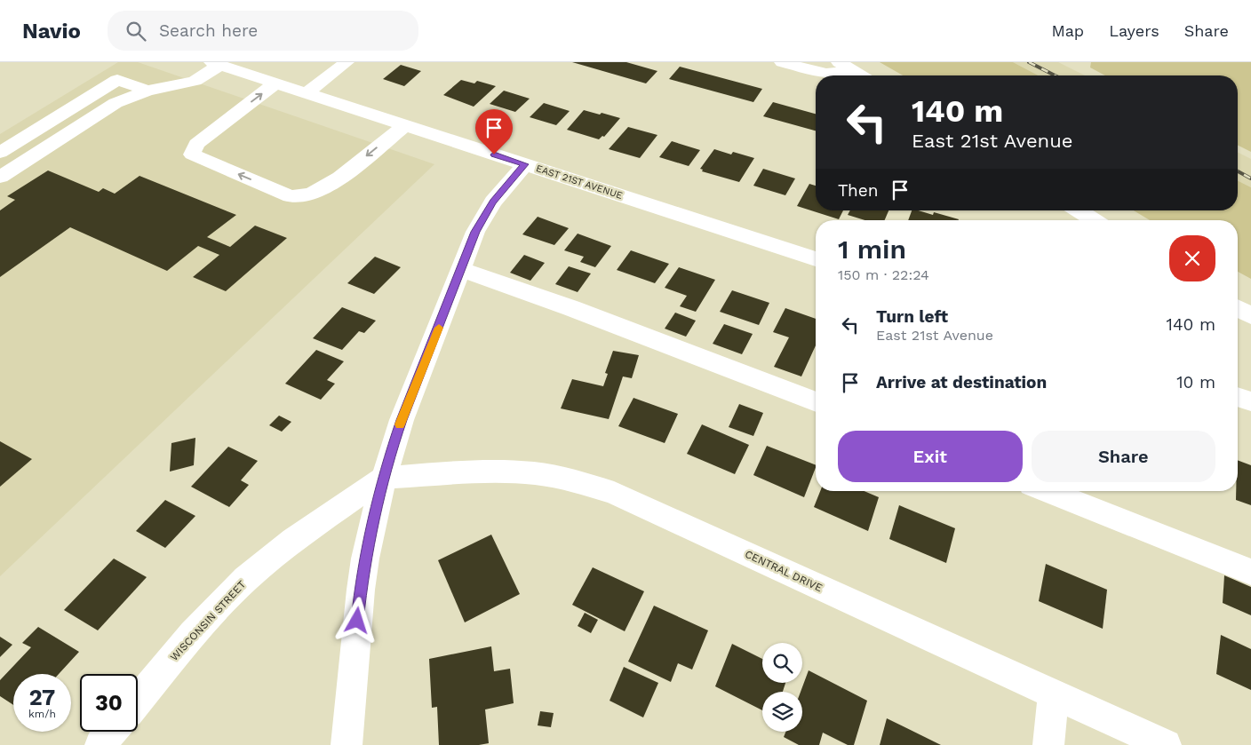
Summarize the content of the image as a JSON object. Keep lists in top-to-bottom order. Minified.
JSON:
{"streets":{"street":["EAST 21ST AVENUE","CENTRAL DRIVE","WISCONSIN STREET"]},"crossings":[["CENTRAL DRIVE","WISCONSIN STREET"]],"page":{"header":"Navio","search":"Search here","nav":["Map","Layers","Share"],"turn":["140 m","East 21st Avenue"],"then":"Then","heading":["1 min","150 m · 22:24"],"list":[{"name":"Turn left","note":"East 21st Avenue","value":"140 m"},{"name":"Arrive at destination","value":"10 m"}],"buttons":["Exit","Share"],"speed":"27 km/h","limit":"30"}}
